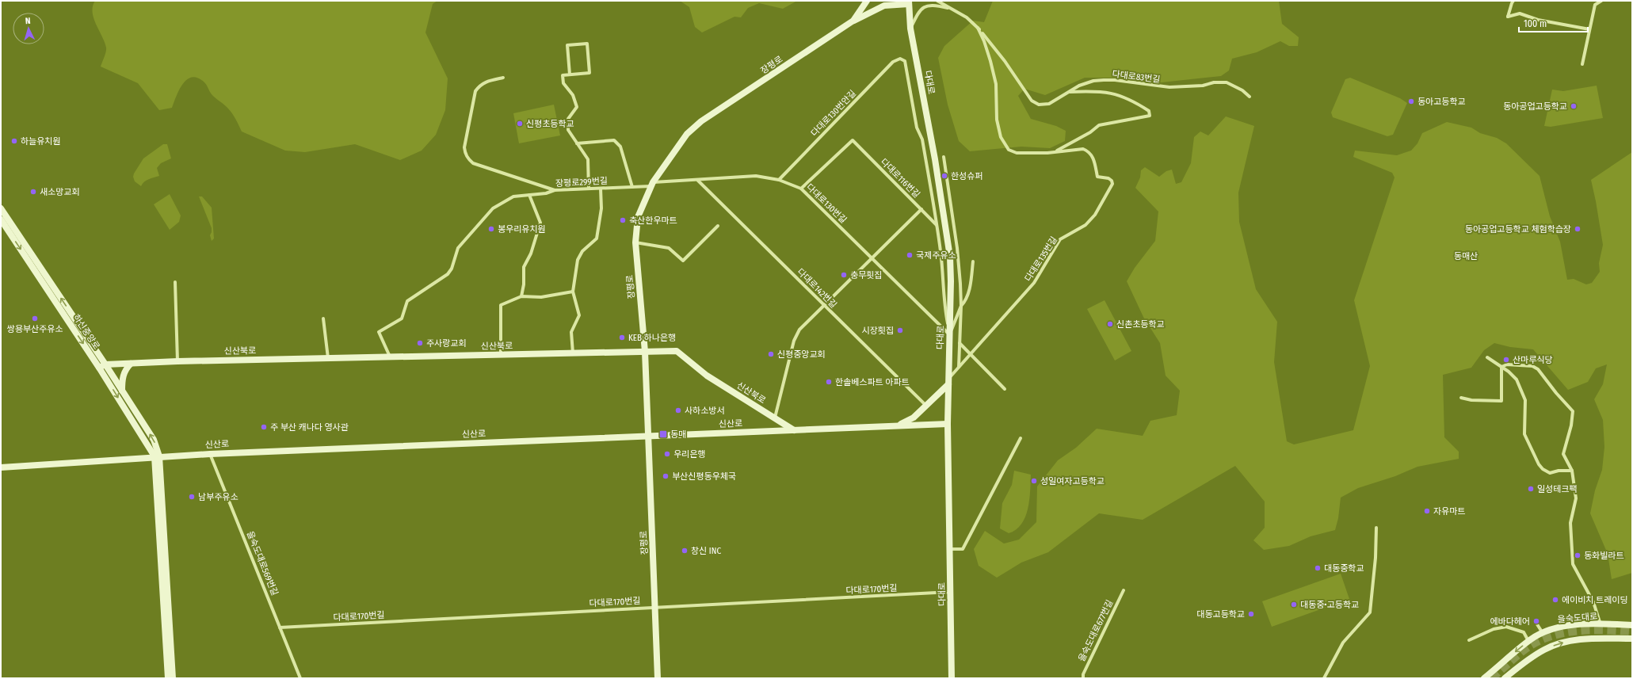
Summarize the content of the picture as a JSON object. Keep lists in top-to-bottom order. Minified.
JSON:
{"streets":{"street":["장평로","다대로83번길","다대로","다대로130번안길","다대로116번길","장평로299번길","다대로130번길","다대로135번길","다대로142번길","하신중앙로","신산북로","신산로","을숙도대로569번길","다대로170번길","을숙도대로","을숙도대로677번길"]},"crossings":[["장평로","장평로299번길"],["장평로","다대로130번길"],["장평로","신산북로"],["장평로","신산로"],["장평로","다대로170번길"],["다대로83번길","다대로135번길"],["다대로","다대로130번길"],["다대로","다대로135번길"],["다대로","신산로"],["다대로","다대로170번길"],["다대로130번안길","다대로116번길"],["다대로130번안길","다대로130번길"],["다대로116번길","다대로130번길"],["장평로299번길","다대로130번길"],["장평로299번길","신산북로"],["다대로130번길","다대로142번길"],["하신중앙로","신산북로"],["하신중앙로","신산로"],["신산북로","신산로"],["신산로","을숙도대로569번길"],["을숙도대로569번길","다대로170번길"]],"parks":["동매산"],"places":{"other":["동아고등학교","동아공업고등학교","신평초등학교","하늘유치원","한성슈퍼","새소망교회","축산한우마트","봉우리유치원","동아공업고등학교 체험학습장","국제주유소","충무횟집","쌍용부산주유소","신촌초등학교","시장횟집","KEB 하나은행","주사랑교회","신평중앙교회","산마루식당","한솔베스파트 아파트","사하소방서","주 부산 캐나다 영사관","우리은행","부산신평동우체국","성일여자고등학교","일성테크팩","남부주유소","자유마트","창신 INC","동화빌라트","대동중학교","에이비치 트레이딩","대동중•고등학교","대동고등학교","에바다헤어"],"transit":["동매"]},"scale_bar":"100 m","north":"top"}
